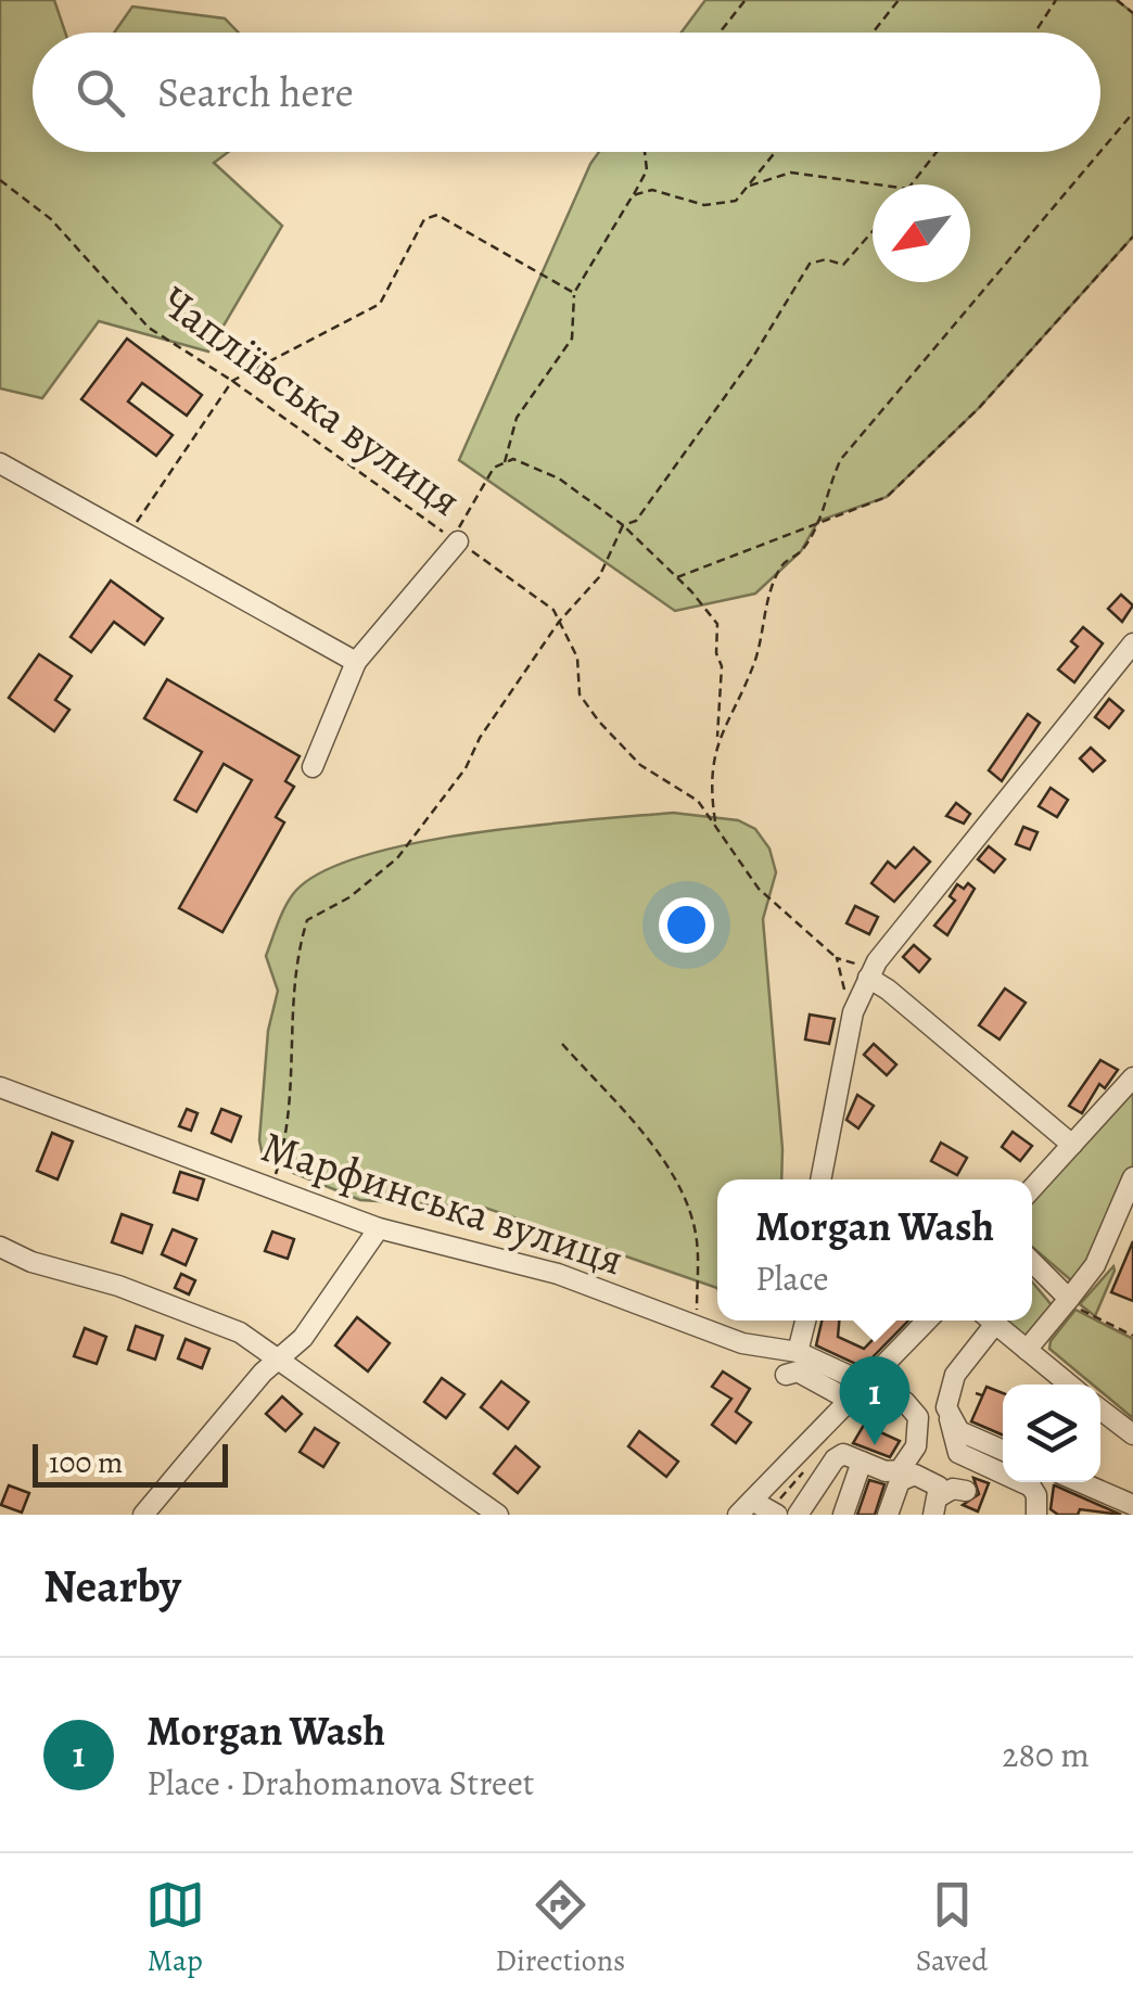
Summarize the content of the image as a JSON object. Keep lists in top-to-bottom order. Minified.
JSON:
{"streets":{"street":["Марфинська вулиця"],"path":["Чапліївська вулиця"]},"scale_bar":"100 m","north":"bottom left","page":{"search":"Search here","popup":["Morgan Wash","Place"],"pins":"1","scale":"100 m","heading":"Nearby","list":[{"mark":"1","name":"Morgan Wash","note":"Place · Drahomanova Street","value":"280 m"}],"nav":["Map","Directions","Saved"]}}
